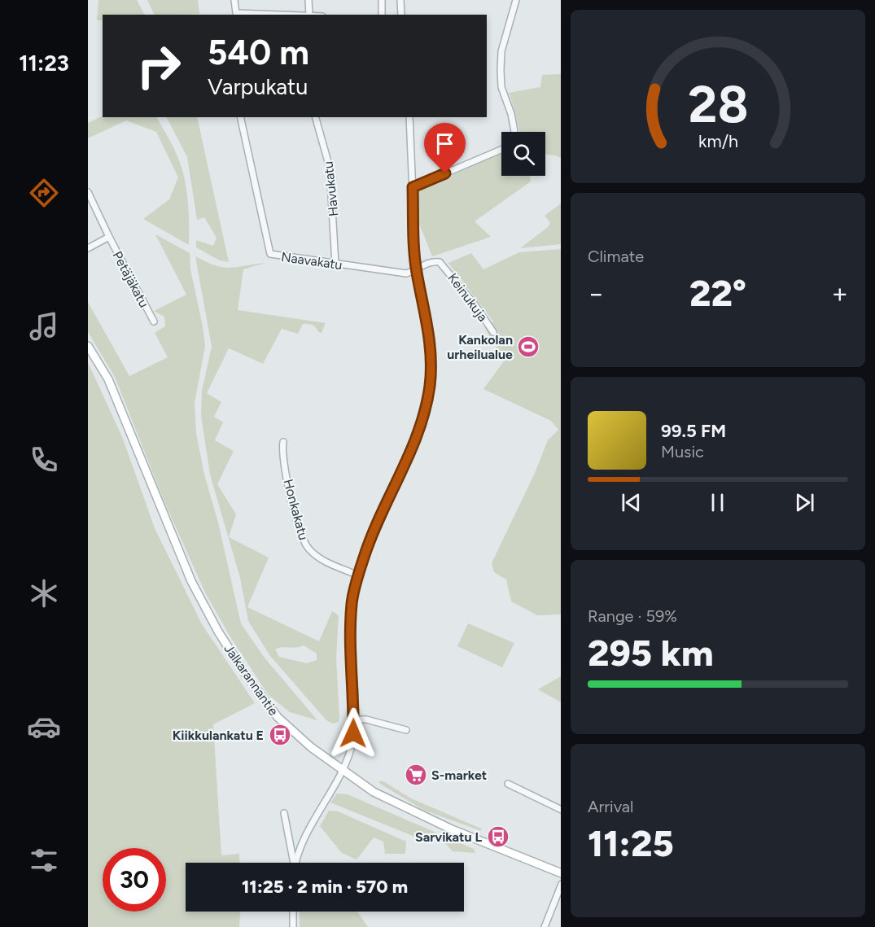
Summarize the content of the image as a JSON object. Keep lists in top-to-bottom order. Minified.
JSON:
{"streets":{"main road":["Jalkarannantie"],"street":["Havukatu","Naavakatu","Petäjäkatu","Keinukuja","Honkakatu"]},"crossings":[["Havukatu","Naavakatu"],["Naavakatu","Keinukuja"]],"places":{"sports":["Kankolan urheilualue"],"bus stop":["Kiikkulankatu E","Sarvikatu L"],"supermarket":["S-market"]},"page":{"tabs":"11:23","turn":["540 m","Varpukatu"],"tile":["Climate",["Range · 59%","295 km"],["Arrival","11:25"]],"heat":["−","22°","+"],"song":["99.5 FM","Music"],"limit":"30","trip":"11:25 · 2 min · 570 m","gauge":["28","km/h"]}}
